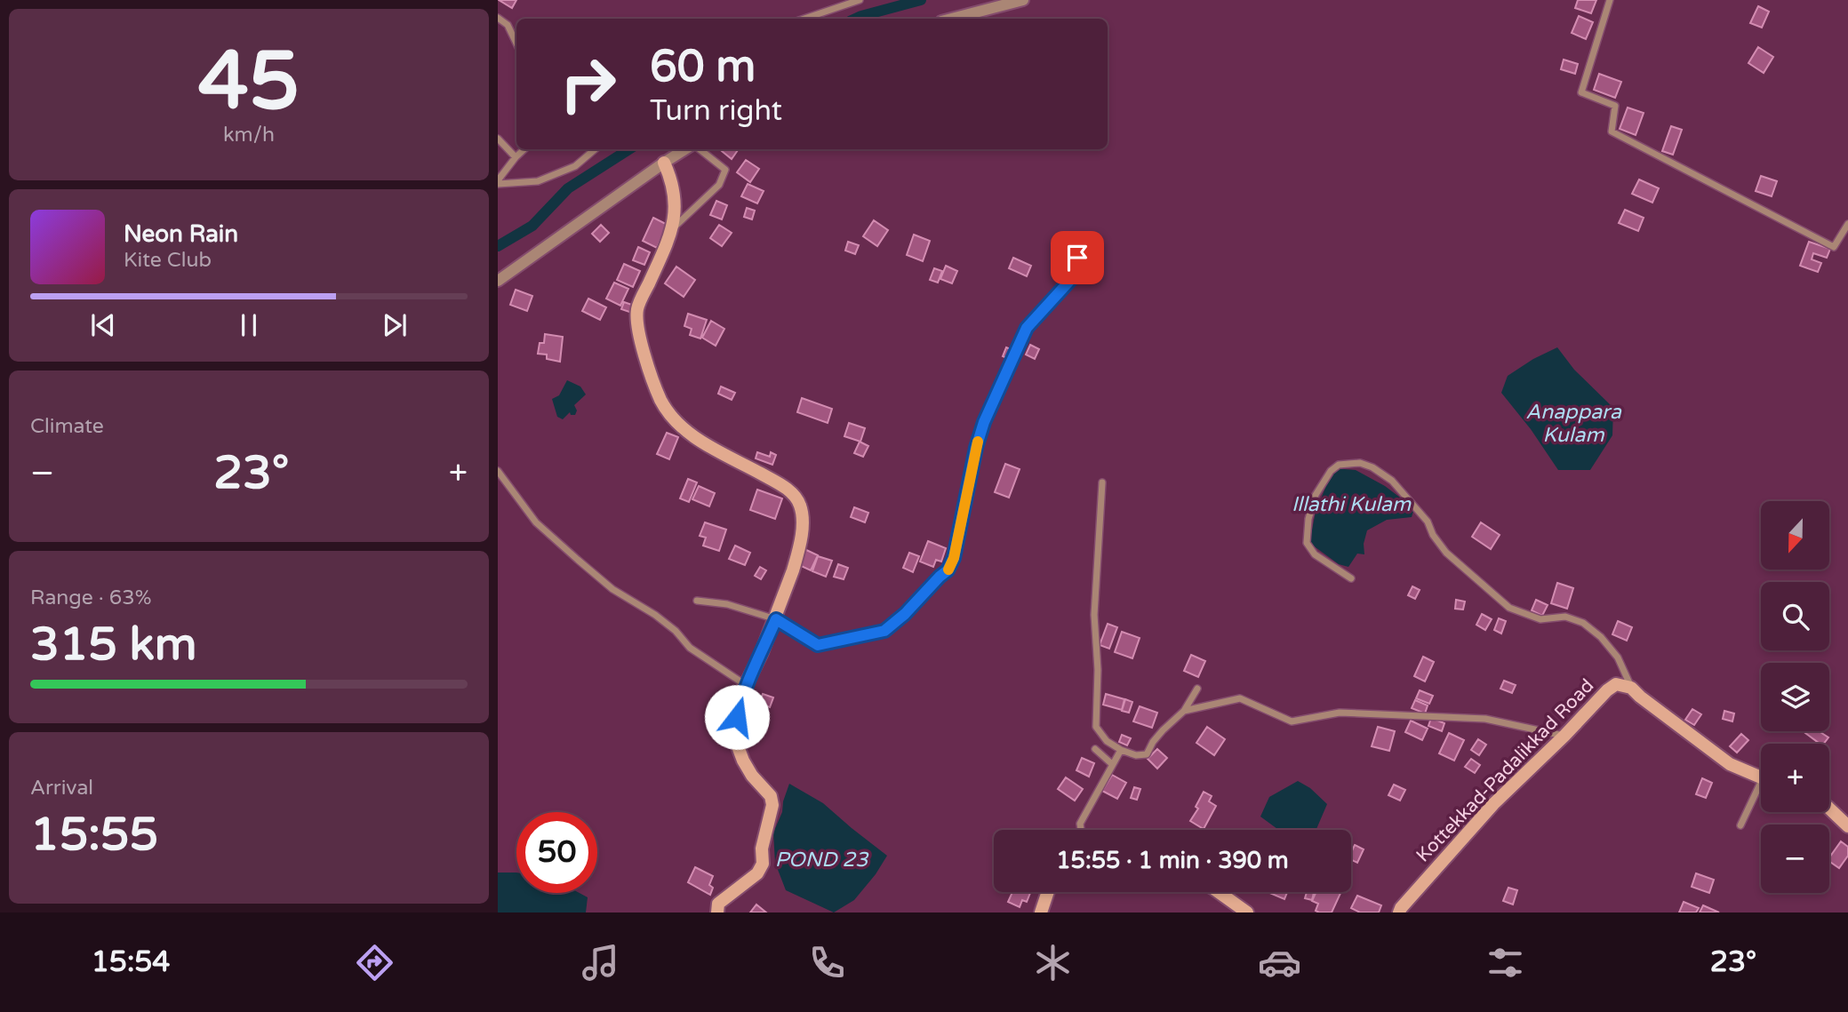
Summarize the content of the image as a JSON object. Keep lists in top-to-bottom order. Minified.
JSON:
{"streets":{"main road":["Kottekkad-Padalikkad Road"]},"water":["Anappara Kulam","Illathi Kulam","POND 23"],"north":"bottom","page":{"tile":[["45","km/h"],"Climate",["Range · 63%","315 km"],["Arrival","15:55"]],"turn":["60 m","Turn right"],"song":["Neon Rain","Kite Club"],"heat":["−","23°","+"],"map_buttons":["+","−"],"limit":"50","trip":"15:55 · 1 min · 390 m","tabs":["15:54","23°"]}}
